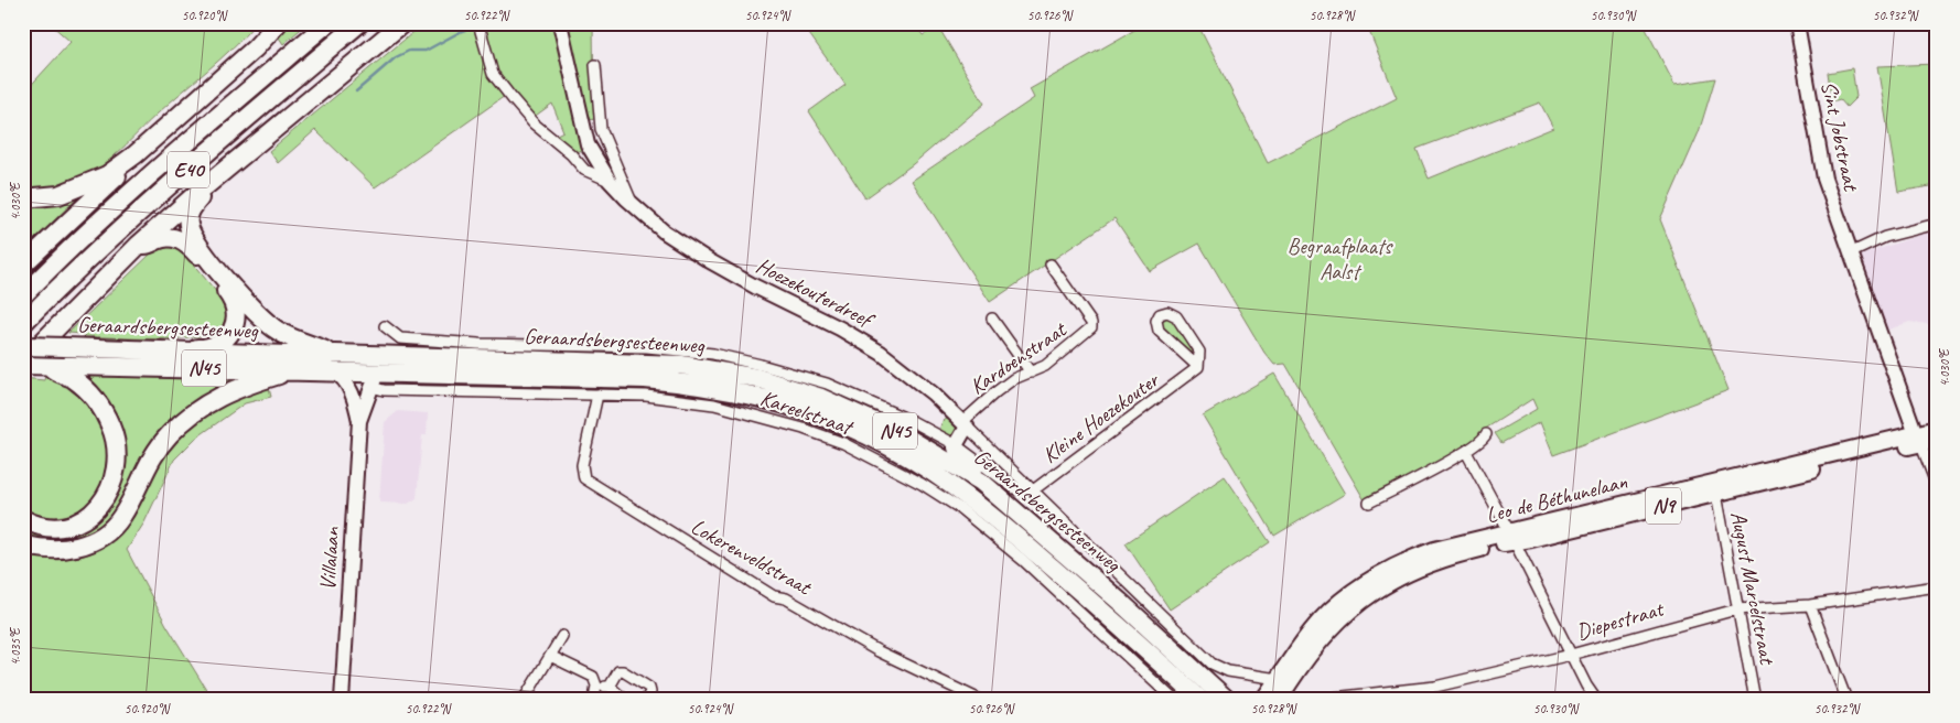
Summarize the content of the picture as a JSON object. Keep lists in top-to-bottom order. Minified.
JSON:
{"streets":{"highway":["E40","Geraardsbergsesteenweg","N45"],"main road":["Leo de Béthunelaan","N9"],"street":["Sint Jobstraat","Hoezekouterdreef","Kardoenstraat","Kareelstraat","Kleine Hoezekouter","Lokerenveldstraat","Villalaan","August Marcelstraat","Diepestraat"]},"crossings":[["Sint Jobstraat","Leo de Béthunelaan"],["Sint Jobstraat","N9"],["Hoezekouterdreef","Kardoenstraat"],["Hoezekouterdreef","Kleine Hoezekouter"],["Hoezekouterdreef","Leo de Béthunelaan"],["Geraardsbergsesteenweg","Kareelstraat"],["Geraardsbergsesteenweg","Villalaan"],["Kareelstraat","Lokerenveldstraat"],["Kareelstraat","Villalaan"],["Leo de Béthunelaan","N9"],["Leo de Béthunelaan","August Marcelstraat"],["August Marcelstraat","Diepestraat"]],"parks":["Begraafplaats Aalst"],"coordinates":["50.920°N","50.922°N","50.924°N","50.926°N","50.928°N","50.930°N","50.932°N","4.030°E","4.035°E"]}
